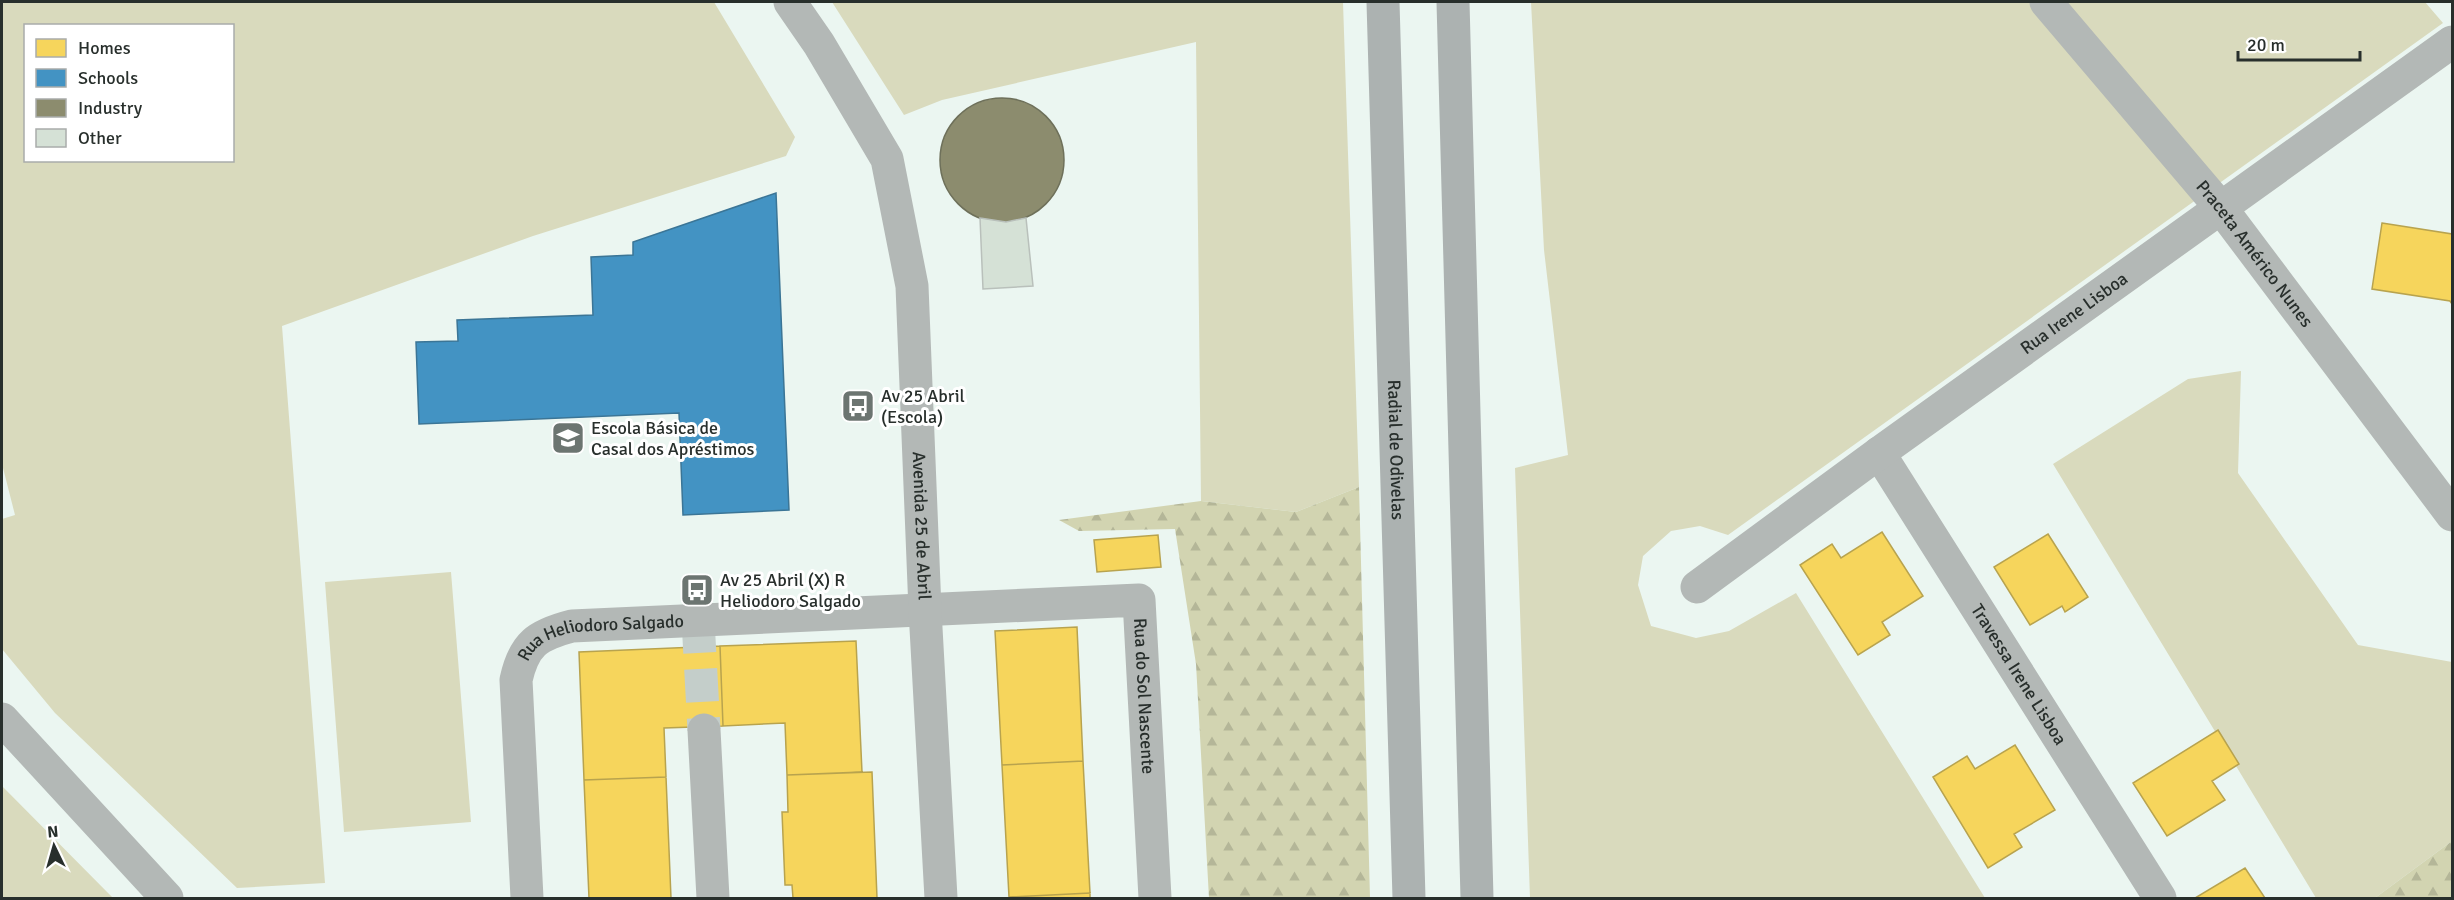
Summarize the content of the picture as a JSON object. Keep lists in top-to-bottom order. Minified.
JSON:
{"streets":{"highway":["Radial de Odivelas"],"street":["Praceta Américo Nunes","Rua Irene Lisboa","Avenida 25 de Abril","Rua Heliodoro Salgado","Travessa Irene Lisboa","Rua do Sol Nascente"]},"crossings":[["Praceta Américo Nunes","Rua Irene Lisboa"],["Rua Irene Lisboa","Travessa Irene Lisboa"],["Avenida 25 de Abril","Rua Heliodoro Salgado"],["Avenida 25 de Abril","Rua do Sol Nascente"],["Rua Heliodoro Salgado","Rua do Sol Nascente"]],"places":{"bus stop":["Av 25 Abril (Escola)","Av 25 Abril (X) R Heliodoro Salgado"],"school or university":["Escola Básica de Casal dos Apréstimos"]},"legend":["Homes","Schools","Industry","Other"],"scale_bar":"20 m","north":"top"}
